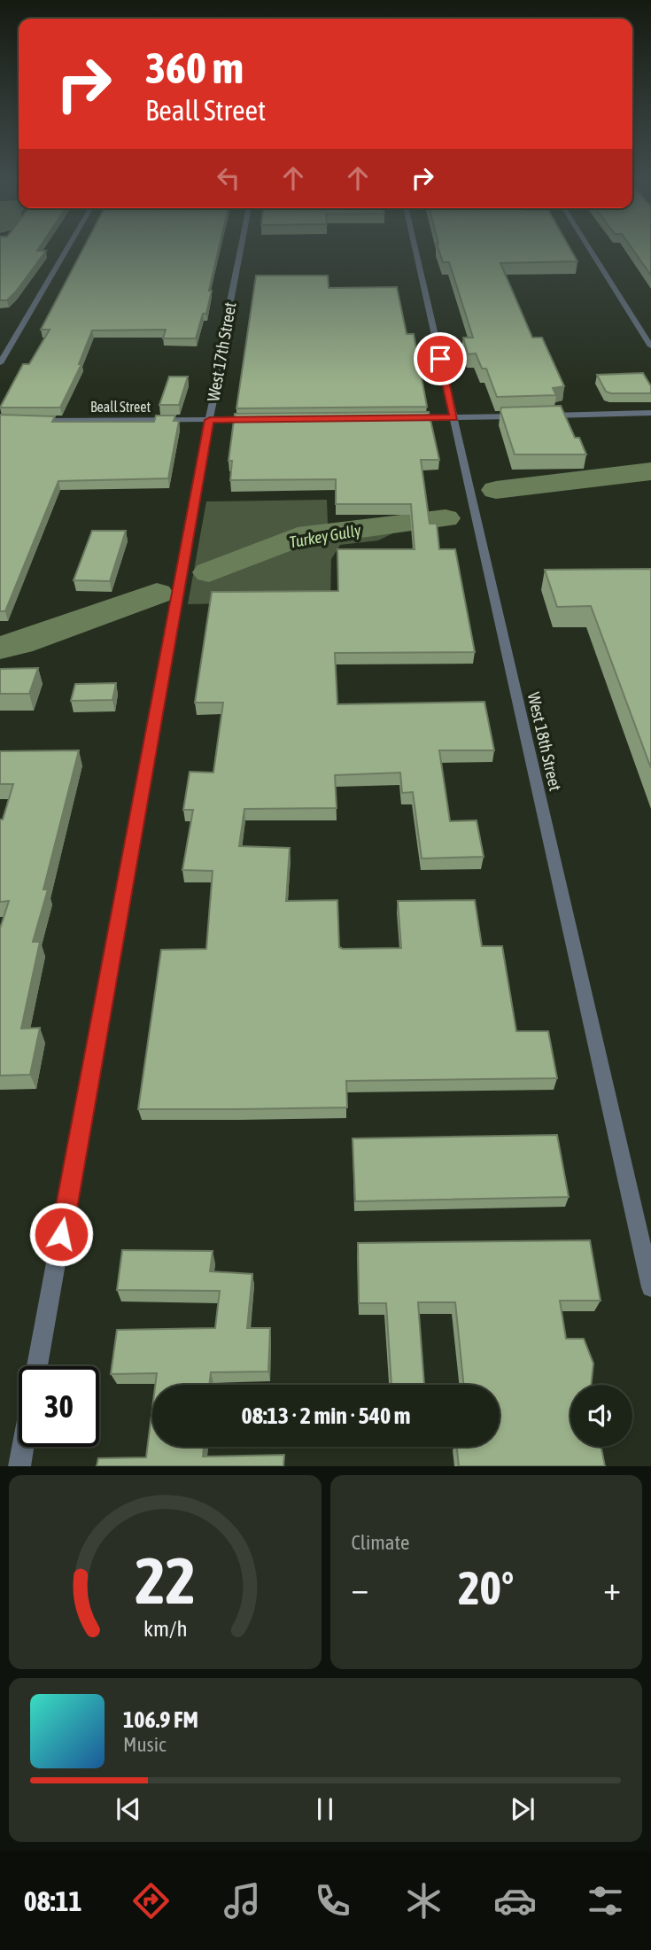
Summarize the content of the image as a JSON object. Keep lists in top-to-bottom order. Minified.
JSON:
{"streets":{"street":["West 17th Street","Beall Street","West 18th Street"]},"crossings":[["West 17th Street","Beall Street"]],"water":["Turkey Gully"],"page":{"turn":["360 m","Beall Street"],"limit":"30","trip":"08:13 · 2 min · 540 m","tile":"Climate","heat":["−","20°","+"],"song":["106.9 FM","Music"],"tabs":"08:11","gauge":["22","km/h"]}}
